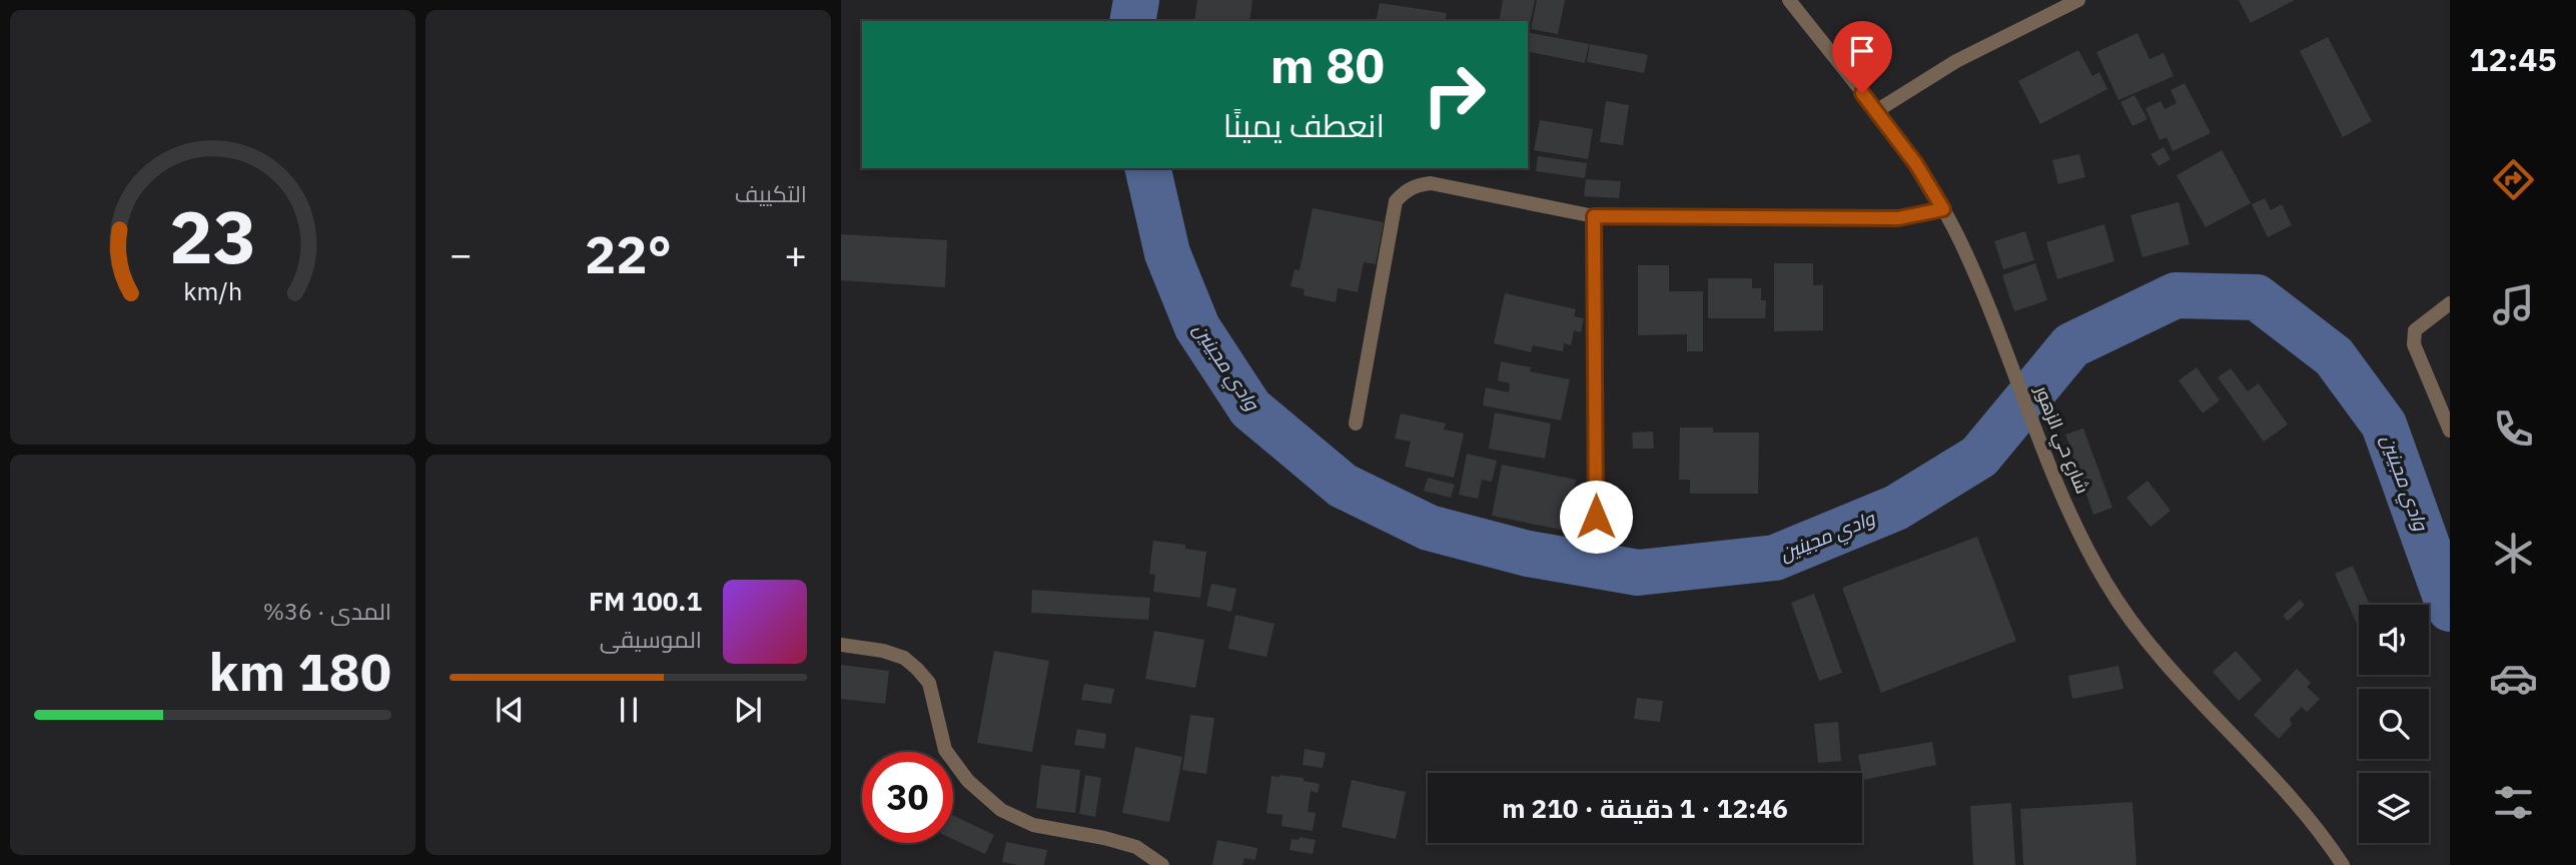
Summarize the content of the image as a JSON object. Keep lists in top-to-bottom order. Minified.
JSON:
{"streets":{"street":["شارع حي الزهور"]},"water":["وادي مجينين"],"page":{"tabs":"12:45","tile":["التكييف",["المدى · 36%","180 km"]],"turn":["80 m","انعطف يمينًا"],"heat":["−","22°","+"],"song":["100.1 FM","الموسيقى"],"limit":"30","trip":"12:46 · 1 دقيقة · 210 m","gauge":["23","km/h"]}}
